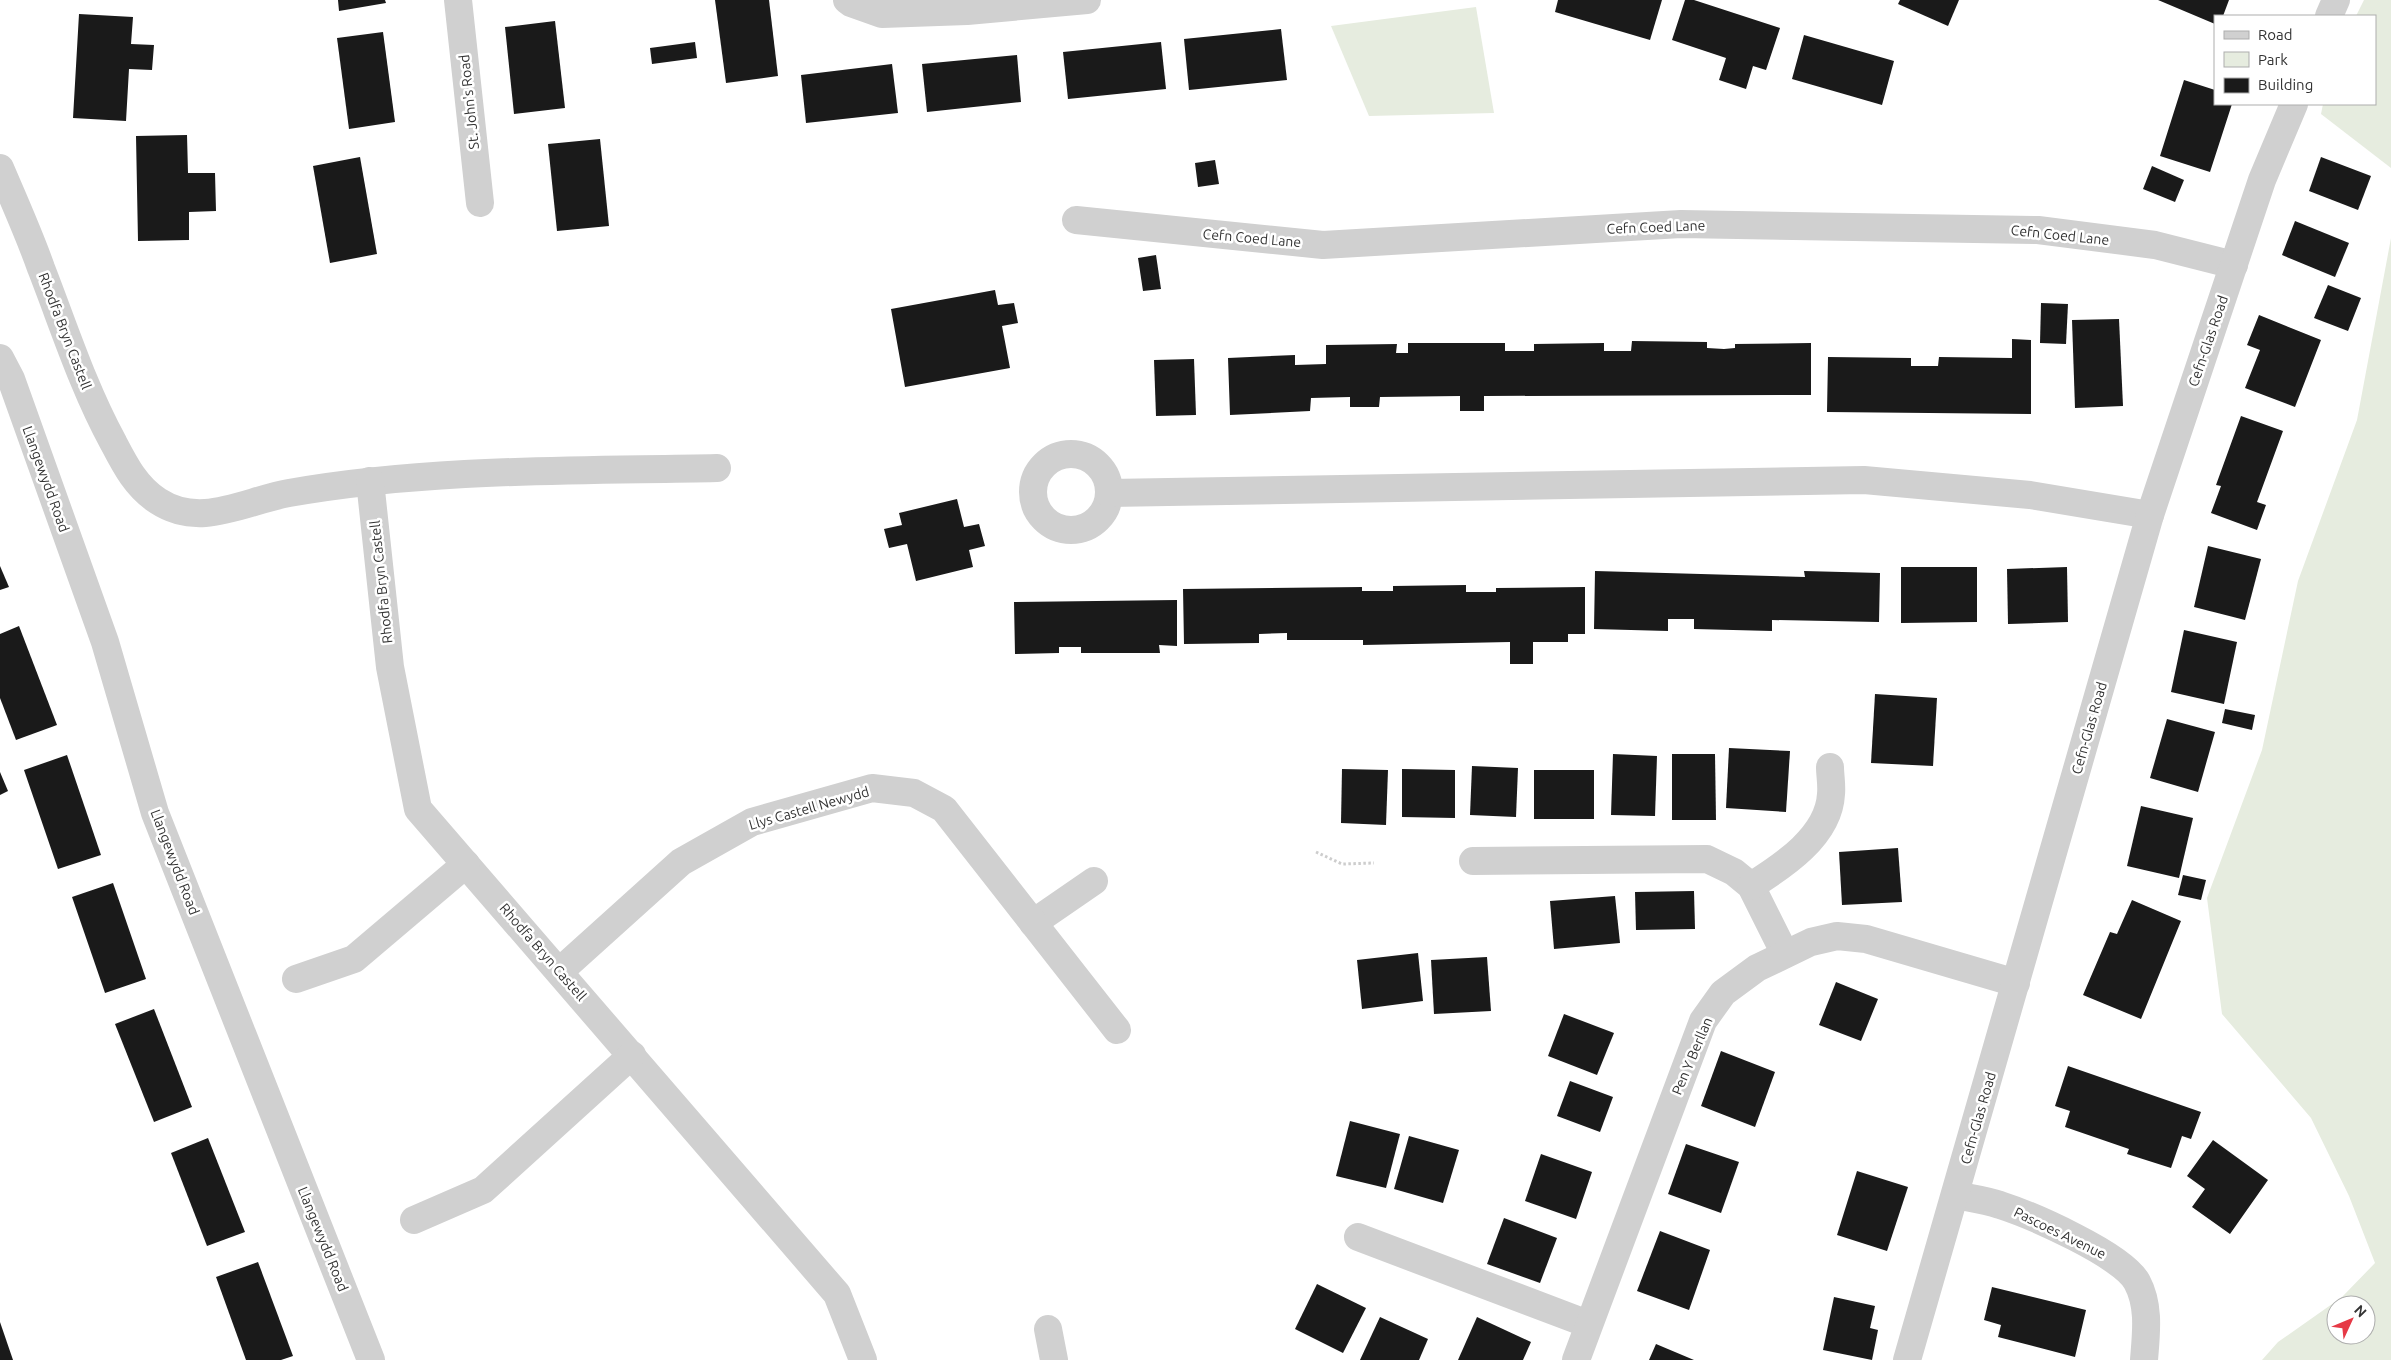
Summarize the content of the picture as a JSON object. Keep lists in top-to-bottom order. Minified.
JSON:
{"streets":{"street":["St. John's Road","Cefn Coed Lane","Rhodfa Bryn Castell","Cefn-Glas Road","Llangewydd Road","Llys Castell Newydd","Pen Y Berllan","Pascoes Avenue"]},"crossings":[["Cefn Coed Lane","Cefn-Glas Road"],["Rhodfa Bryn Castell","Llys Castell Newydd"],["Cefn-Glas Road","Pen Y Berllan"],["Cefn-Glas Road","Pascoes Avenue"]],"legend":["Road","Park","Building"],"north":"top right"}
